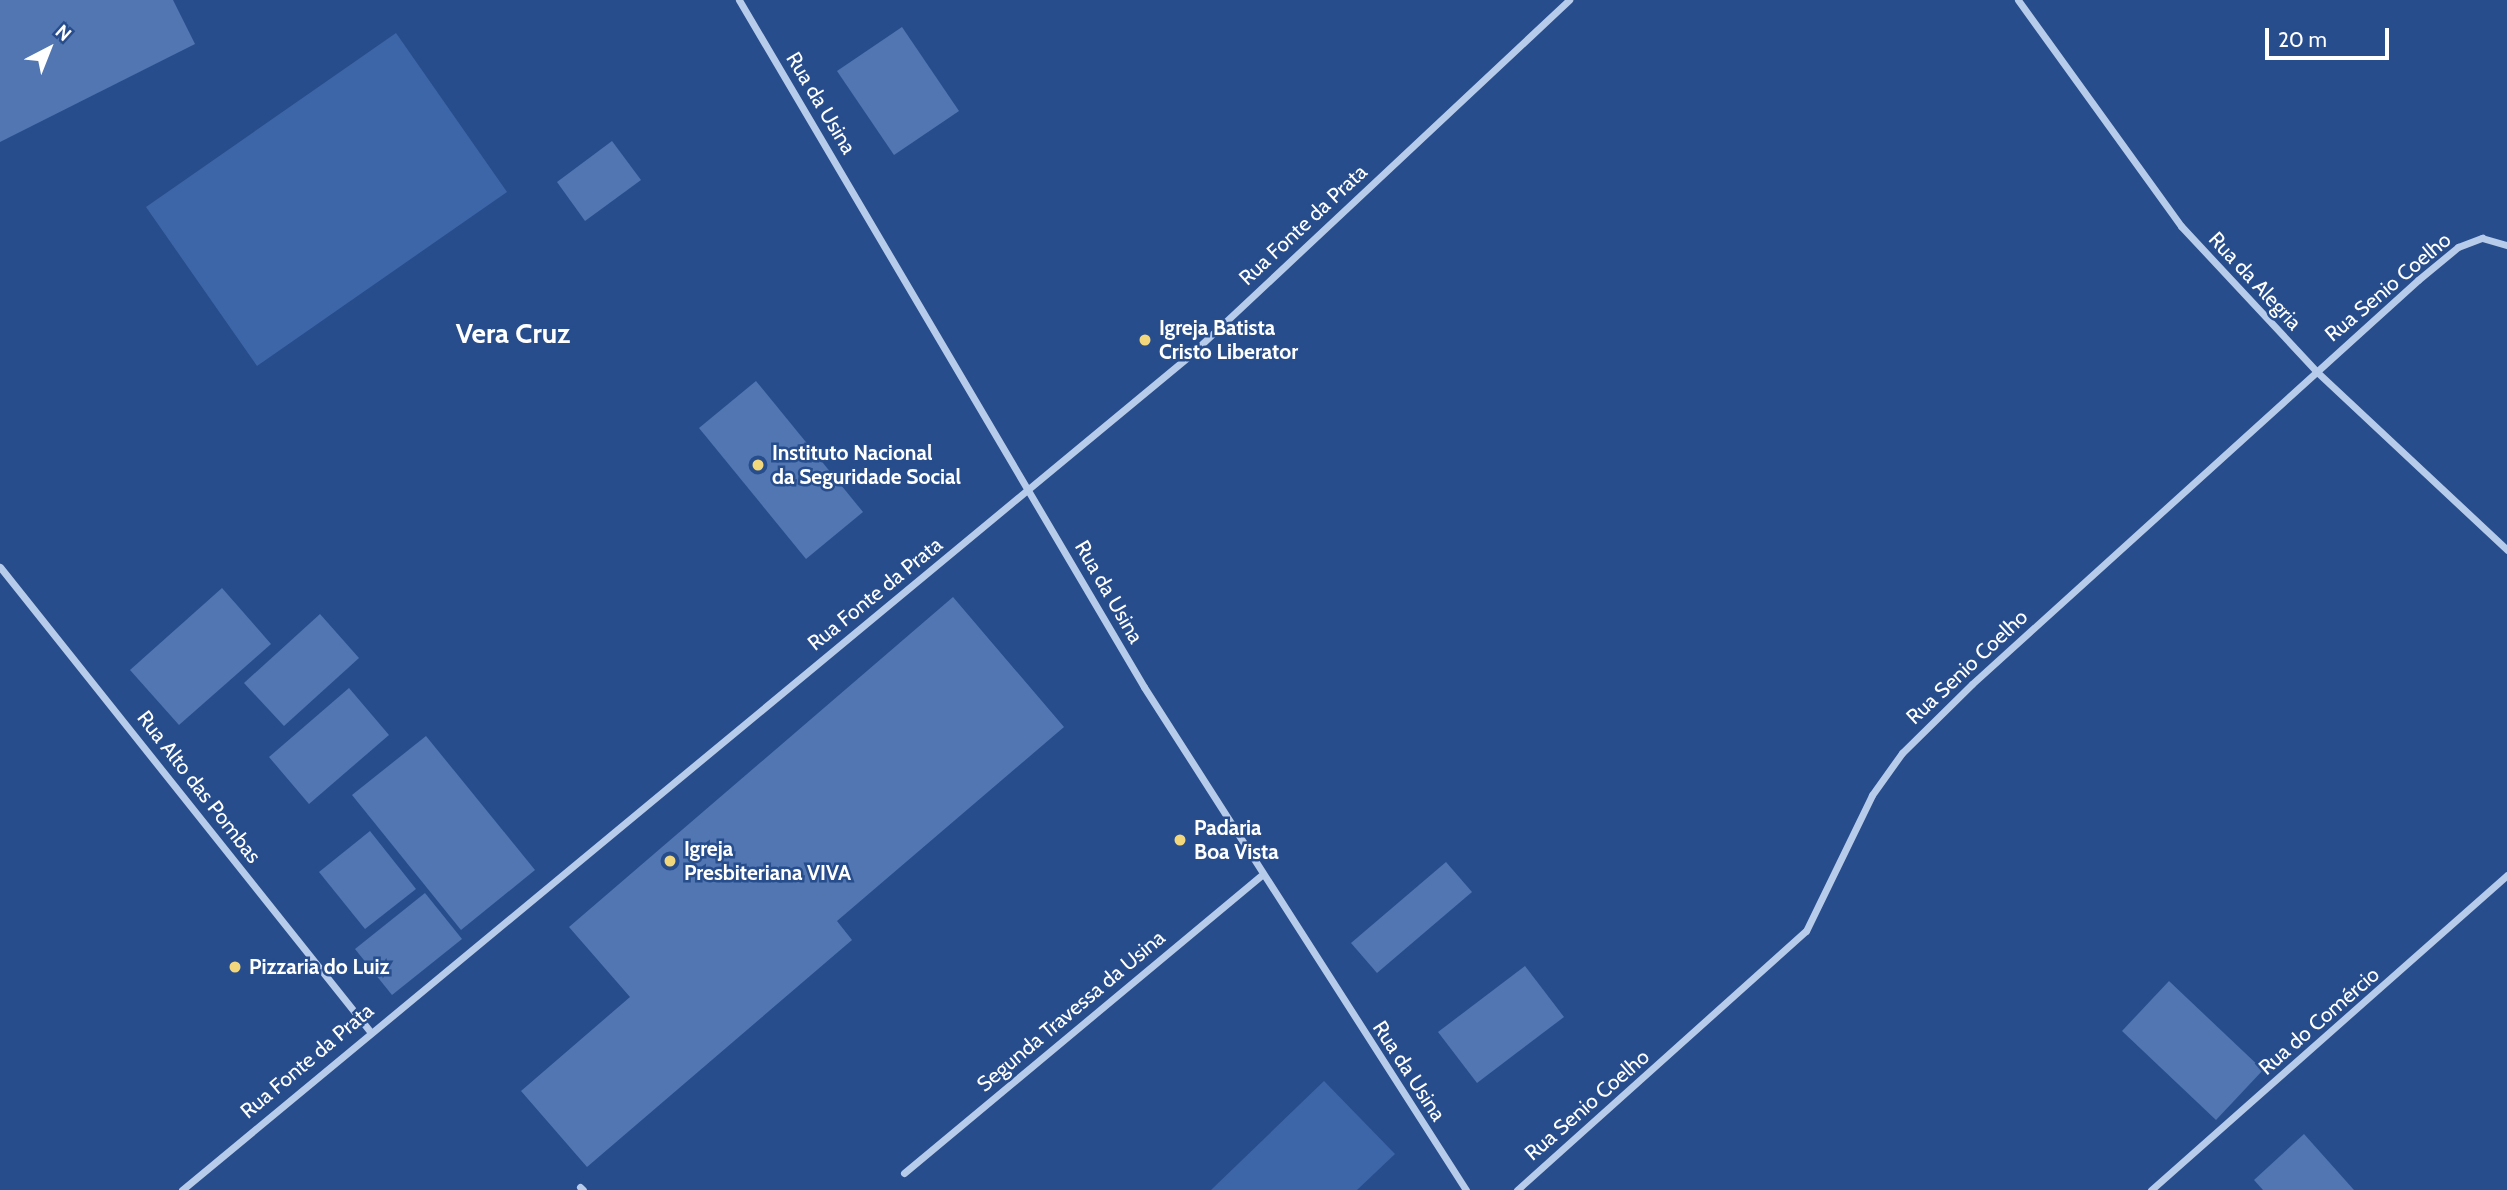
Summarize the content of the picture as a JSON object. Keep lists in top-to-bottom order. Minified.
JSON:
{"streets":{"street":["Rua da Usina","Rua Fonte da Prata","Rua da Alegria","Rua Senio Coelho","Rua Alto das Pombas","Segunda Travessa da Usina","Rua do Comércio"]},"crossings":[["Rua da Usina","Rua Fonte da Prata"],["Rua da Usina","Segunda Travessa da Usina"],["Rua Fonte da Prata","Rua Alto das Pombas"],["Rua da Alegria","Rua Senio Coelho"]],"districts":["Vera Cruz"],"places":["Igreja Batista Cristo Liberator","Instituto Nacional da Seguridade Social","Padaria Boa Vista","Igreja Presbiteriana VIVA","Pizzaria do Luiz"],"scale_bar":"20 m","north":"top right"}
